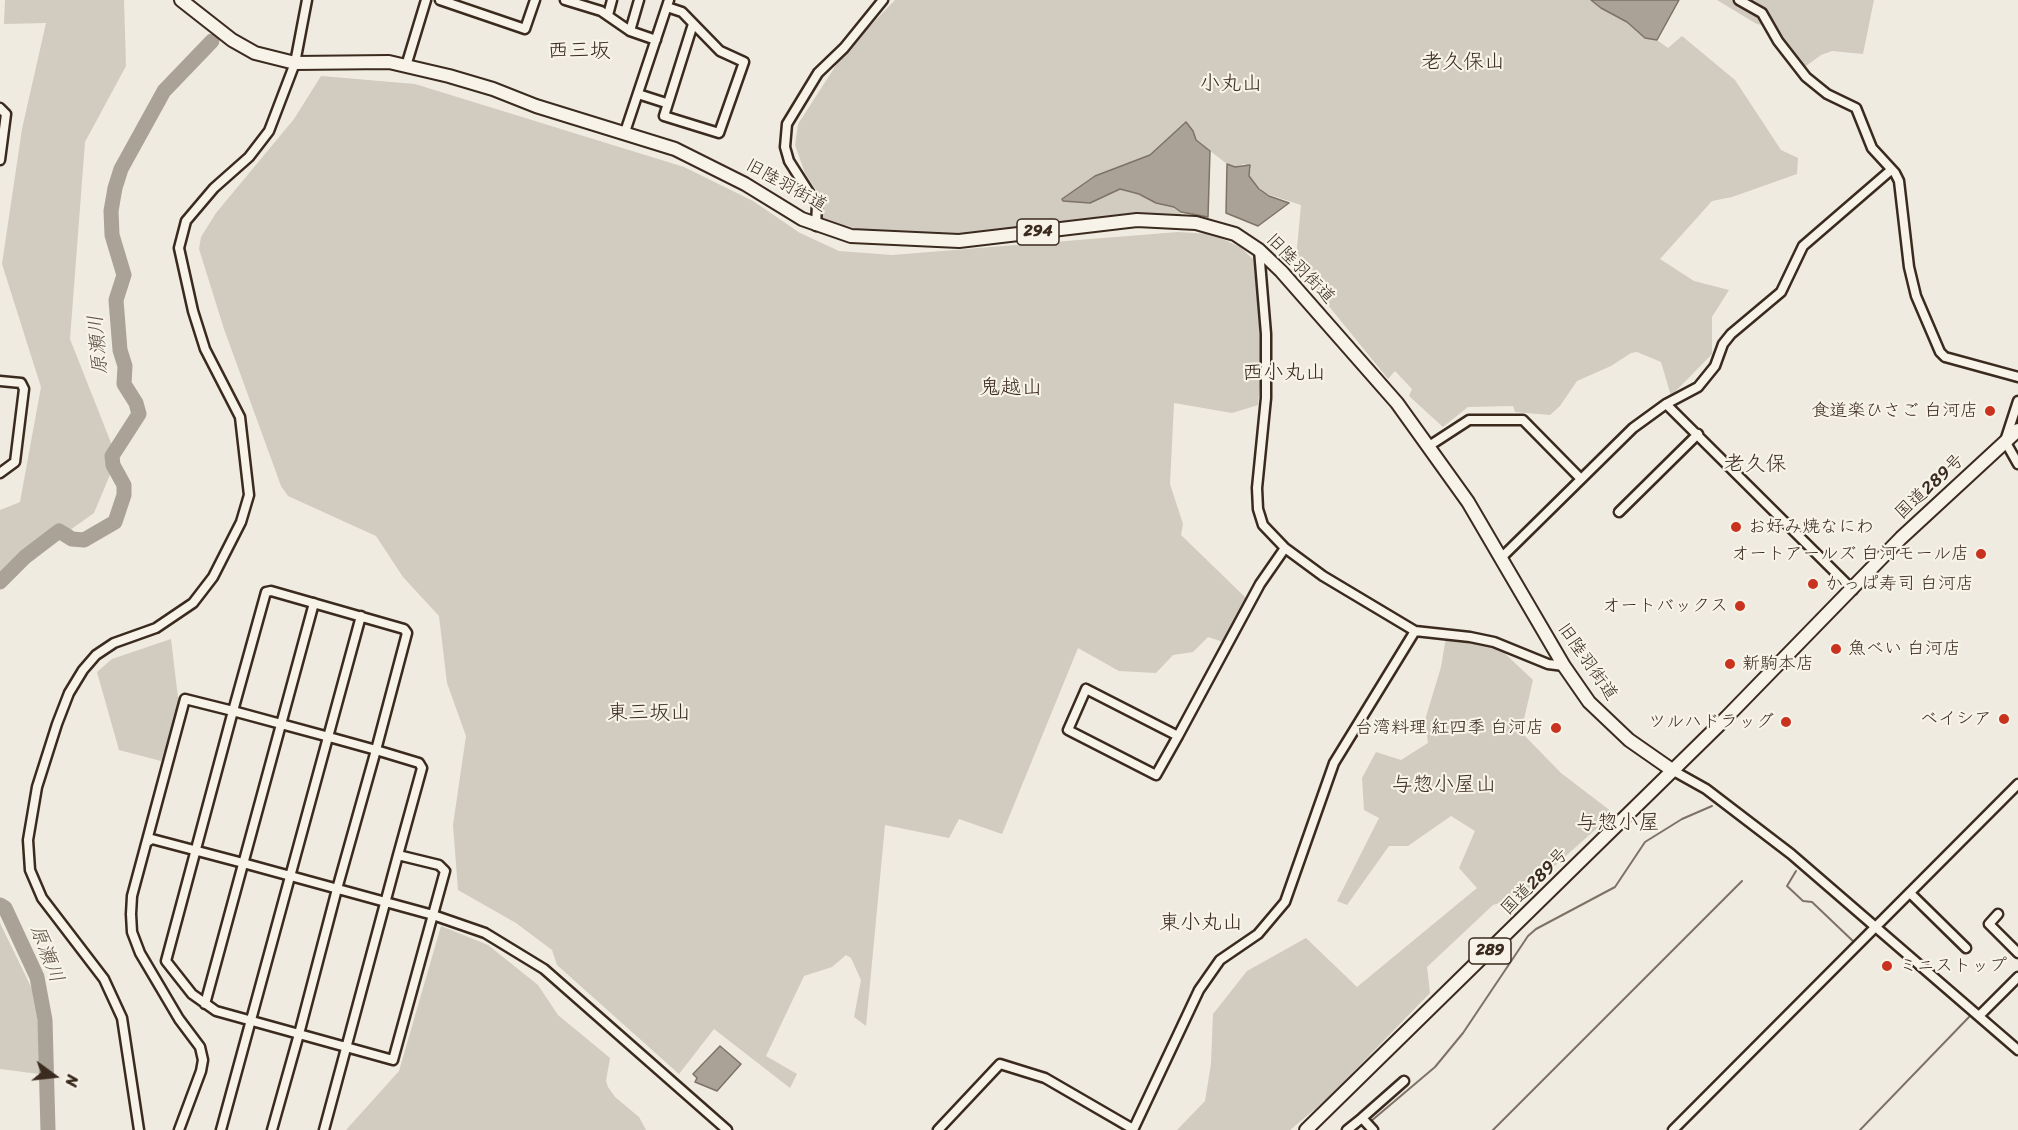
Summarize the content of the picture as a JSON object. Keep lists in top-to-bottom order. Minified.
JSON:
{"streets":{"highway":["旧陸羽街道","294","国道289号","289"]},"crossings":[["旧陸羽街道","国道289号"]],"districts":["西三坂","老久保山","小丸山","西小丸山","鬼越山","老久保","東三坂山","与惣小屋山","与惣小屋","東小丸山"],"water":["原瀬川"],"places":["食道楽ひさご 白河店","お好み焼なにわ","オートアールズ 白河モール店","かっぱ寿司 白河店","オートバックス","魚べい 白河店","新駒本店","ベイシア","ツルハドラッグ","台湾料理 紅四季 白河店","ミニストップ"],"north":"right"}
